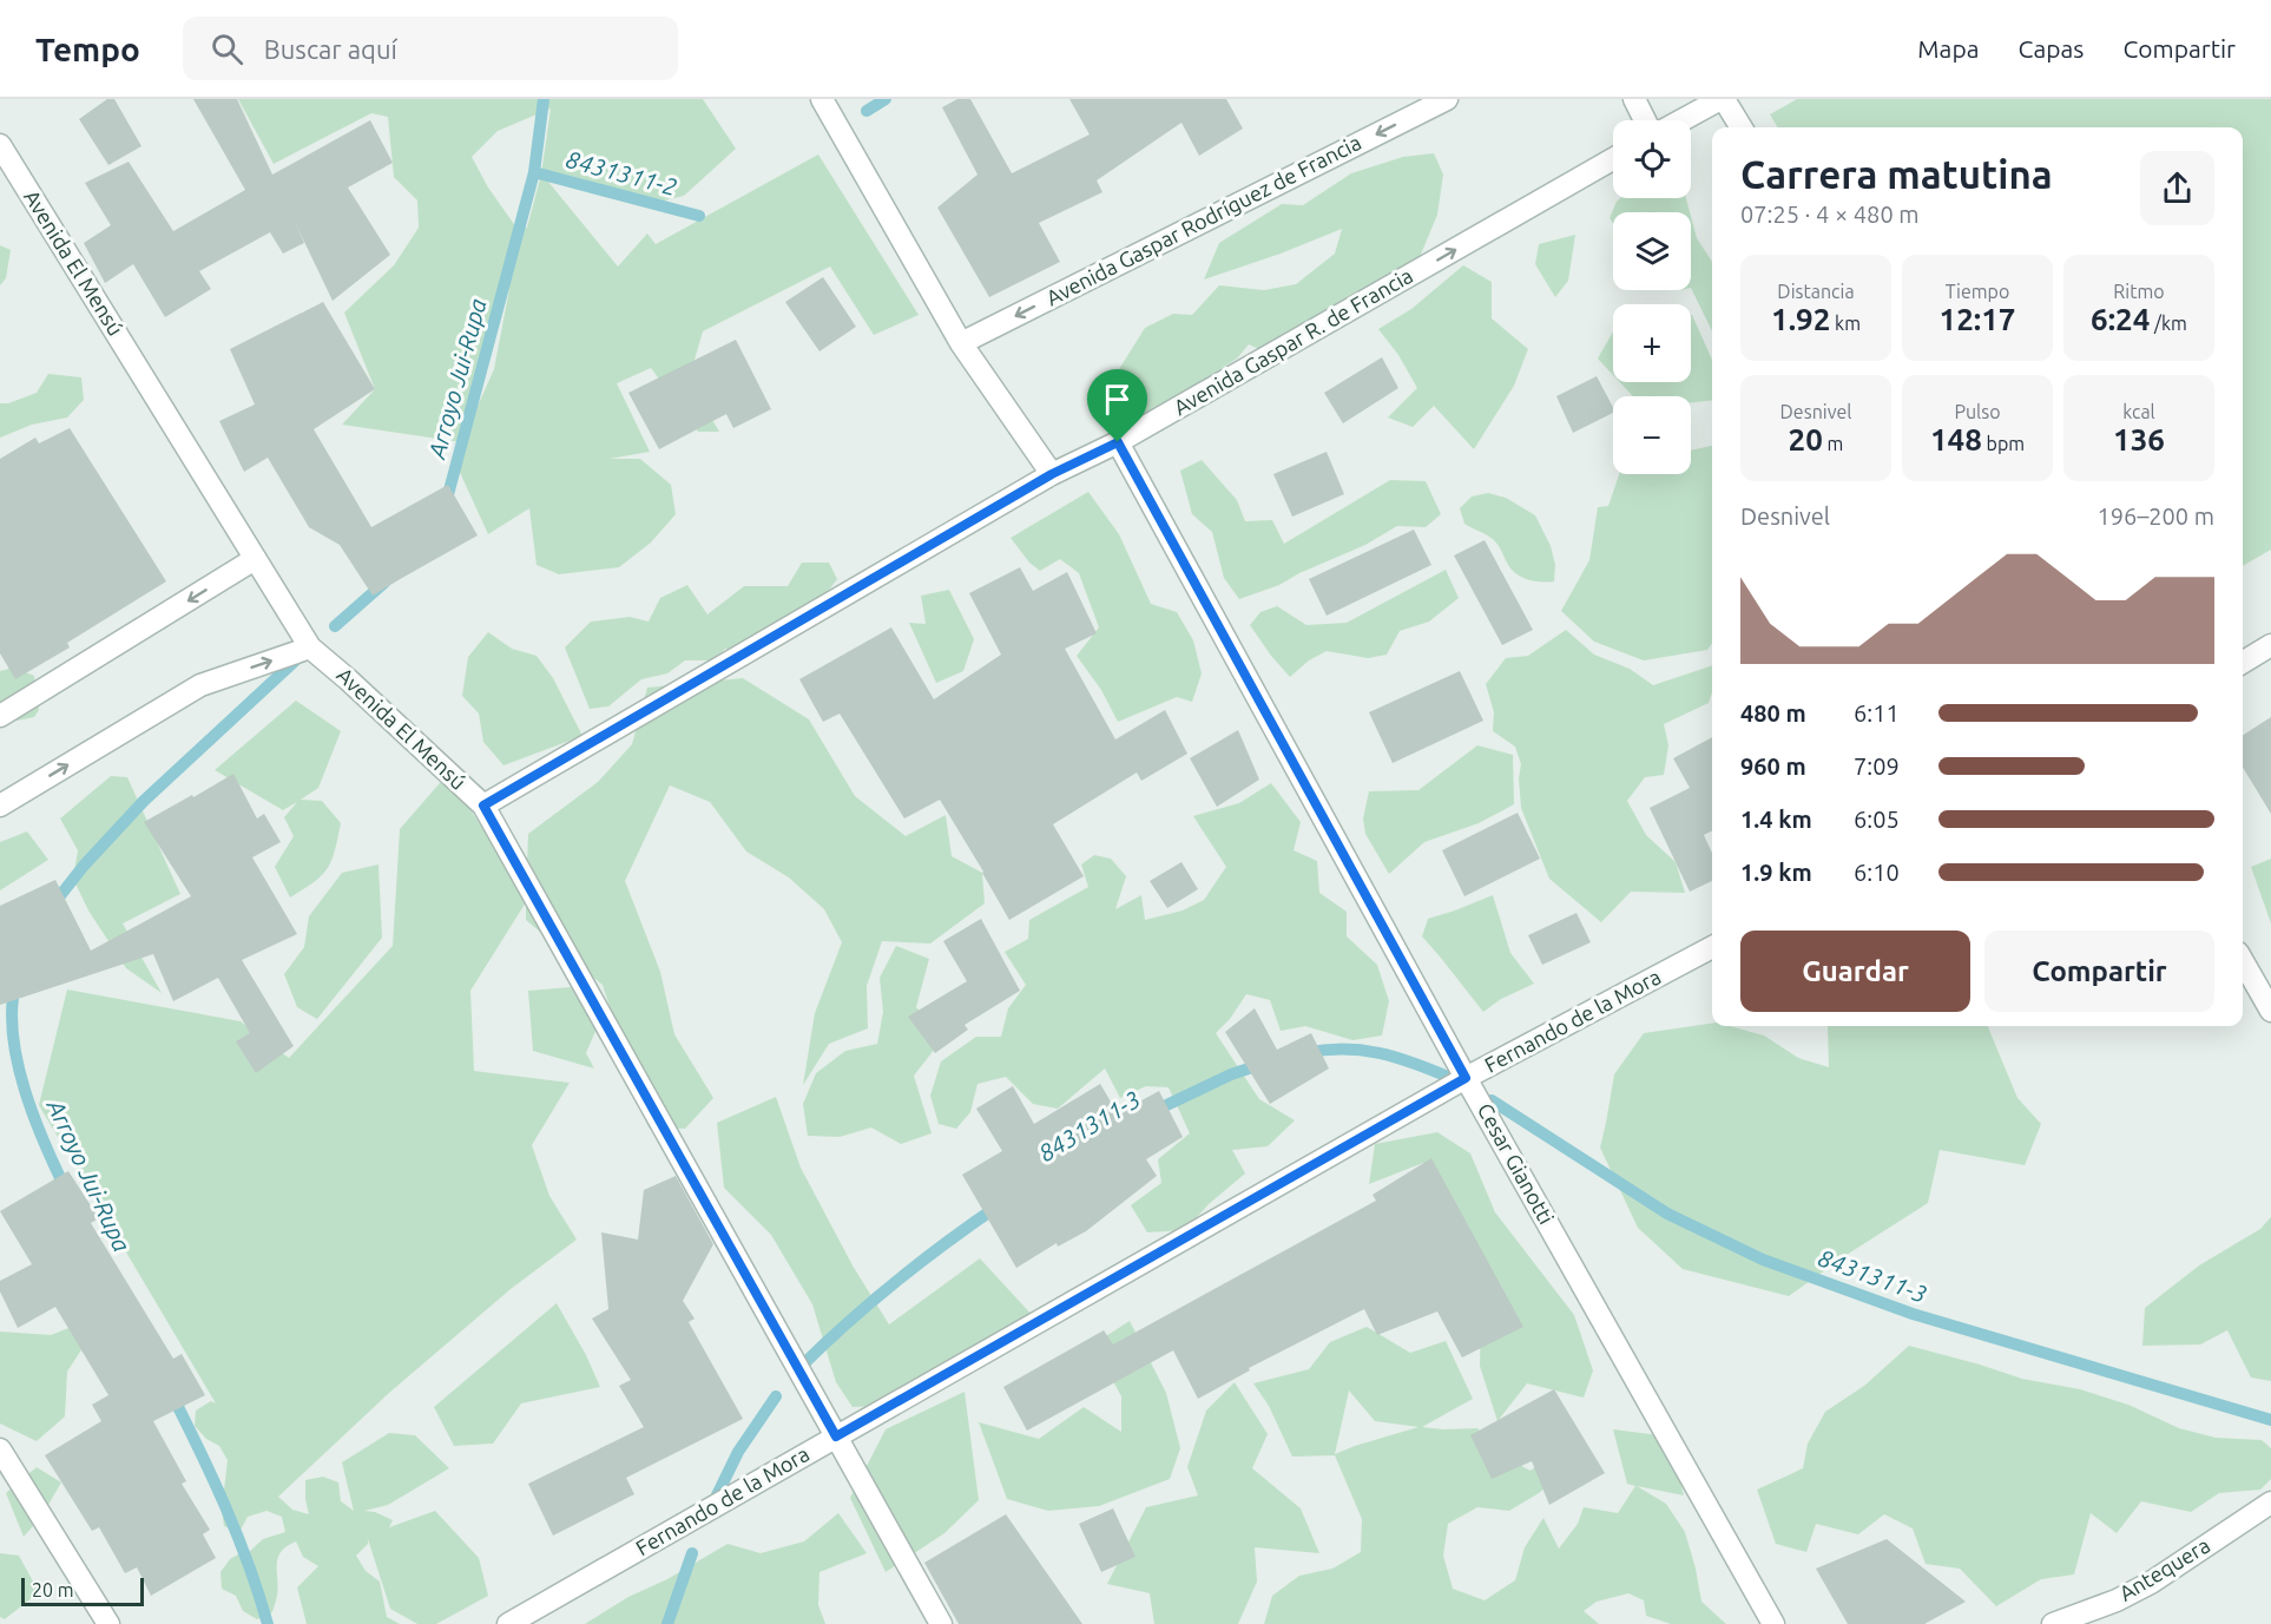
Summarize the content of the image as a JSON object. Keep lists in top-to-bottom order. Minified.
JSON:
{"streets":{"street":["Avenida Gaspar Rodríguez de Francia","Avenida El Mensú","Avenida Gaspar R. de Francia","Fernando de la Mora","Cesar Gianotti","Antequera"]},"crossings":[["Avenida El Mensú","Avenida Gaspar R. de Francia"],["Avenida El Mensú","Fernando de la Mora"],["Avenida Gaspar R. de Francia","Cesar Gianotti"],["Fernando de la Mora","Cesar Gianotti"]],"one_way":["Avenida Gaspar Rodríguez de Francia","Avenida Gaspar R. de Francia"],"water":["8431311-2","Arroyo Jui-Rupa","8431311-3"],"scale_bar":"20 m","page":{"header":"Tempo","search":"Buscar aquí","nav":["Mapa","Capas","Compartir"],"map_buttons":["+","−"],"heading":["Carrera matutina","07:25 · 4 × 480 m"],"stats":[["Distancia","1.92 km"],["Tiempo","12:17"],["Ritmo","6:24 /km"],["Desnivel","20 m"],["Pulso","148 bpm"],["kcal","136"]],"chart":["Desnivel","196–200 m"],"list":[{"name":"480 m","note":"6:11"},{"name":"960 m","note":"7:09"},{"name":"1.4 km","note":"6:05"},{"name":"1.9 km","note":"6:10"}],"buttons":["Guardar","Compartir"],"scale":"20 m"}}
